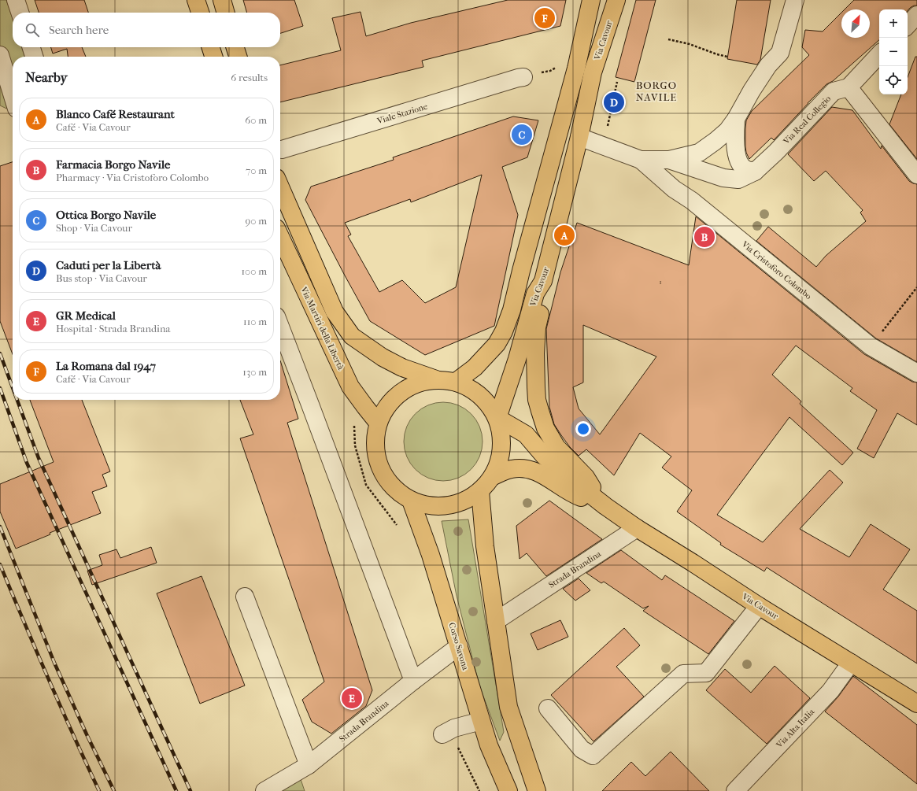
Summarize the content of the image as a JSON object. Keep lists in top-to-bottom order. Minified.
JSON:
{"streets":{"main road":["Via Cavour","Via Martiri della Libertà","Corso Savona"],"street":["Viale Stazione","Via Real Collegio","Via Cristoforo Colombo","Strada Brandina","Via Alta Italia"]},"crossings":[["Via Cavour","Strada Brandina"],["Via Cavour","Via Alta Italia"],["Strada Brandina","Corso Savona"]],"districts":["BORGO NAVILE"],"house_numbers":["1"],"north":"top right","page":{"pins":["F","D","C","A","B","E"],"map_buttons":["+","−"],"search":"Search here","heading":["Nearby","6 results"],"list":[{"mark":"A","name":"Blanco Café Restaurant","note":"Café · Via Cavour","value":"60 m"},{"mark":"B","name":"Farmacia Borgo Navile","note":"Pharmacy · Via Cristoforo Colombo","value":"70 m"},{"mark":"C","name":"Ottica Borgo Navile","note":"Shop · Via Cavour","value":"90 m"},{"mark":"D","name":"Caduti per la Libertà","note":"Bus stop · Via Cavour","value":"100 m"},{"mark":"E","name":"GR Medical","note":"Hospital · Strada Brandina","value":"110 m"},{"mark":"F","name":"La Romana dal 1947","note":"Café · Via Cavour","value":"130 m"}]}}
